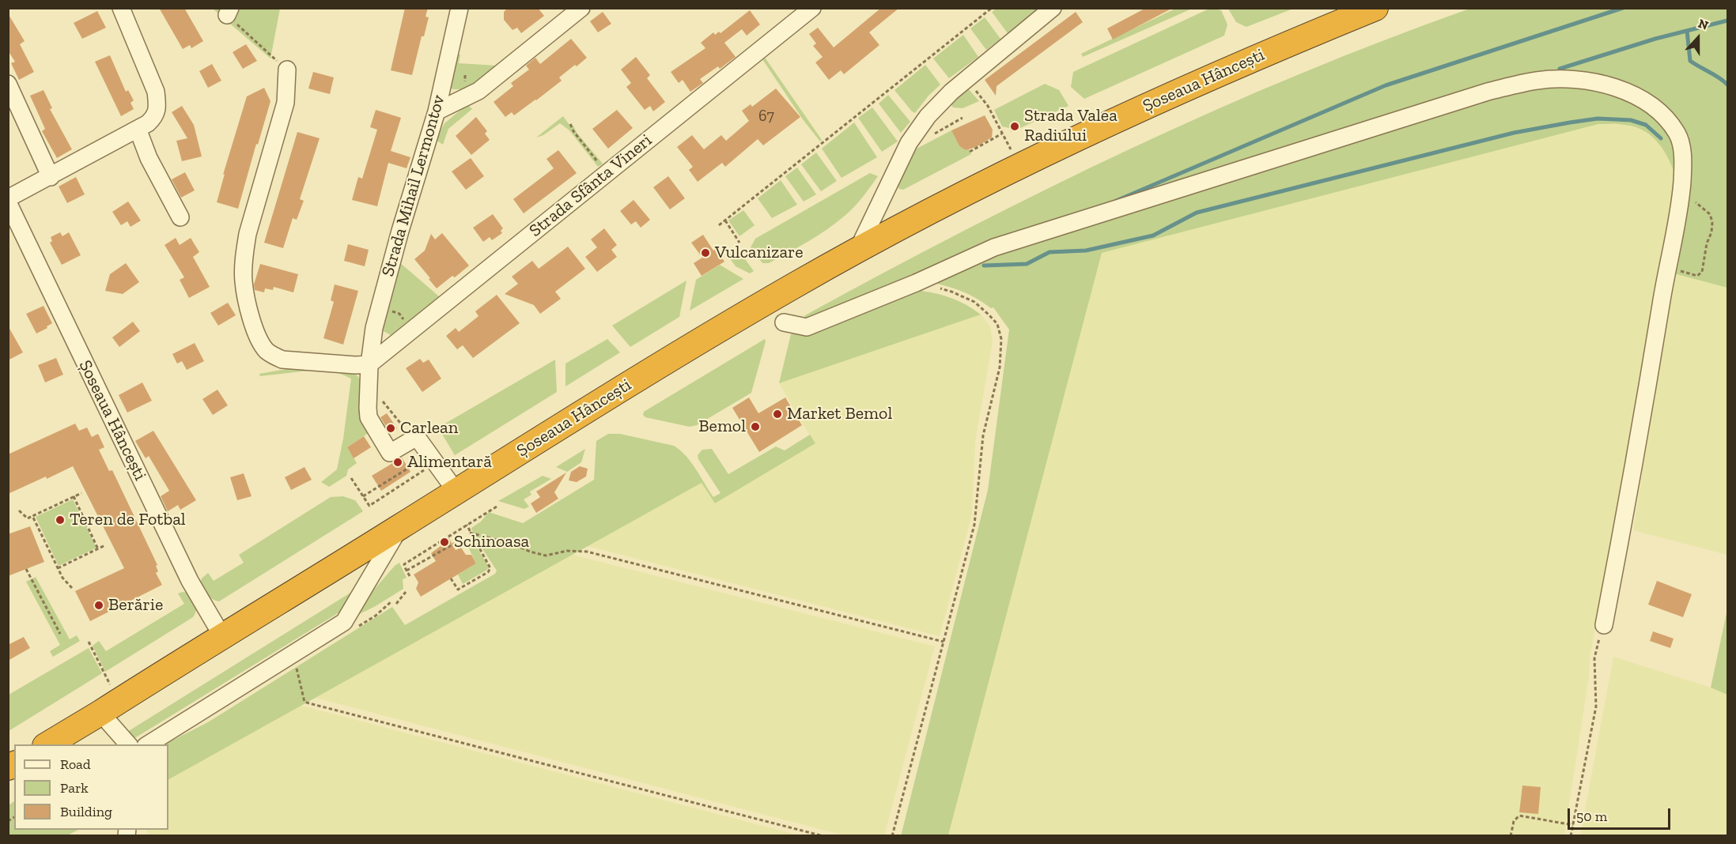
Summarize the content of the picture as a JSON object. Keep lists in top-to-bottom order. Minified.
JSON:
{"streets":{"highway":["Șoseaua Hâncești"],"street":["Strada Mihail Lermontov","Strada Sfânta Vineri"]},"crossings":[["Strada Mihail Lermontov","Strada Sfânta Vineri"]],"places":["Strada Valea Radiului","Vulcanizare","Market Bemol","Bemol","Carlean","Alimentară","Teren de Fotbal","Schinoasa","Berărie"],"house_numbers":["67"],"legend":["Road","Park","Building"],"scale_bar":"50 m","north":"top"}
